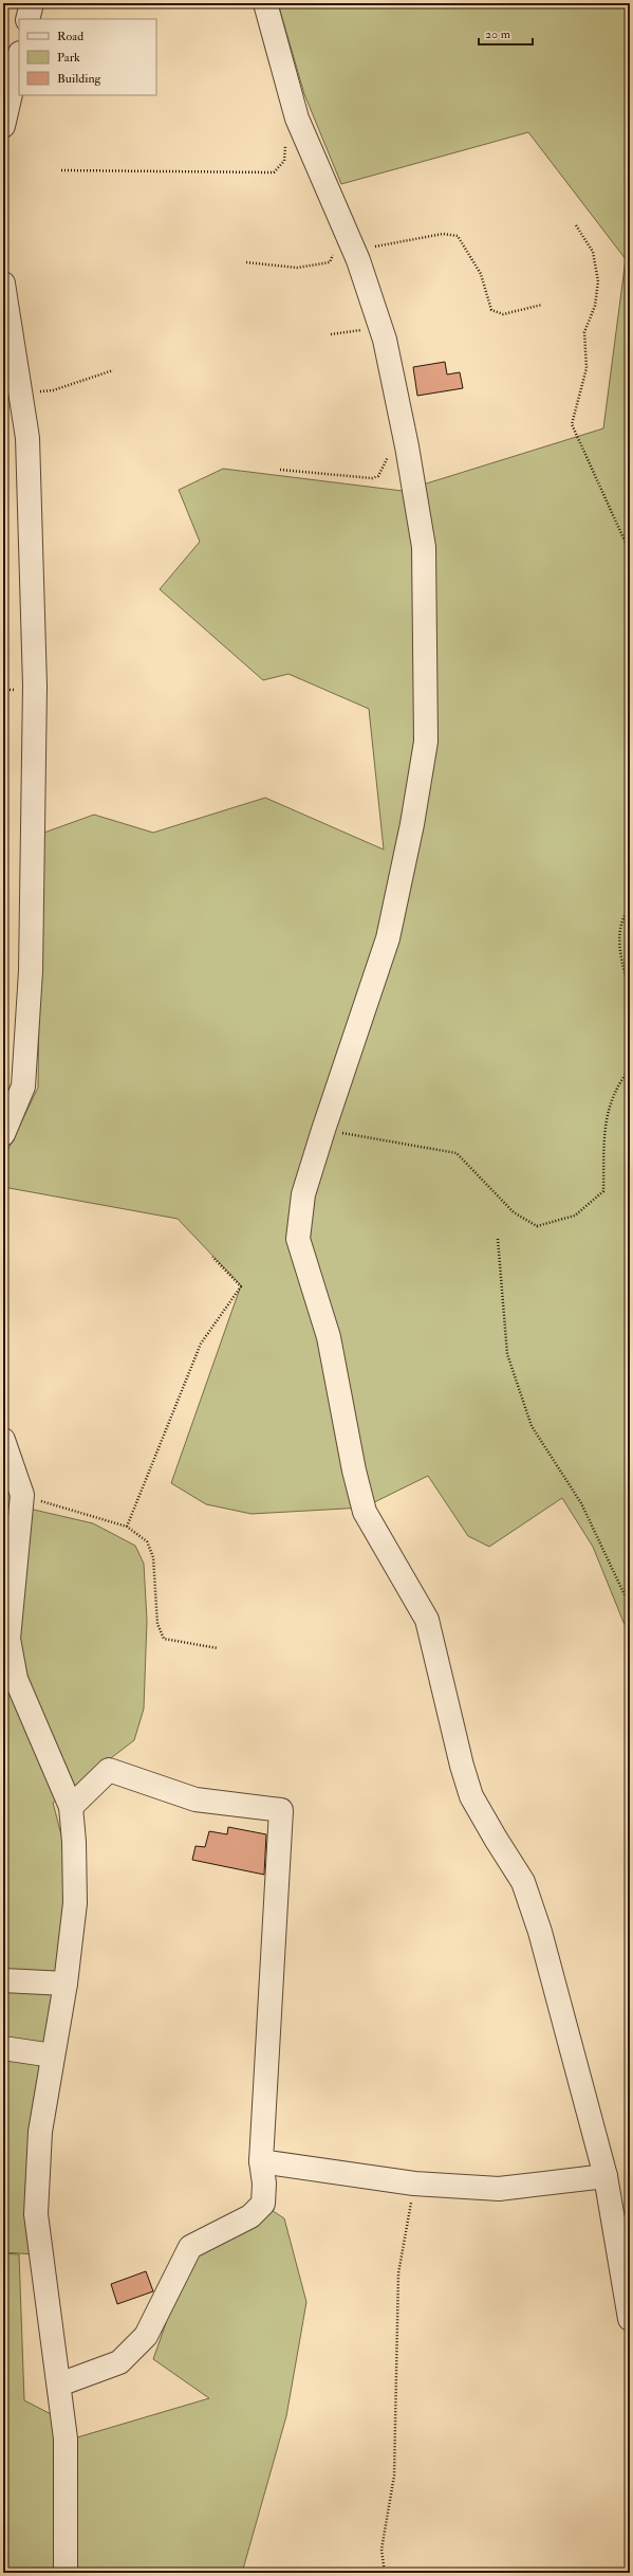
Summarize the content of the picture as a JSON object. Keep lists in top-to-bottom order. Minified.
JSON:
{"legend":["Road","Park","Building"],"scale_bar":"20 m"}
